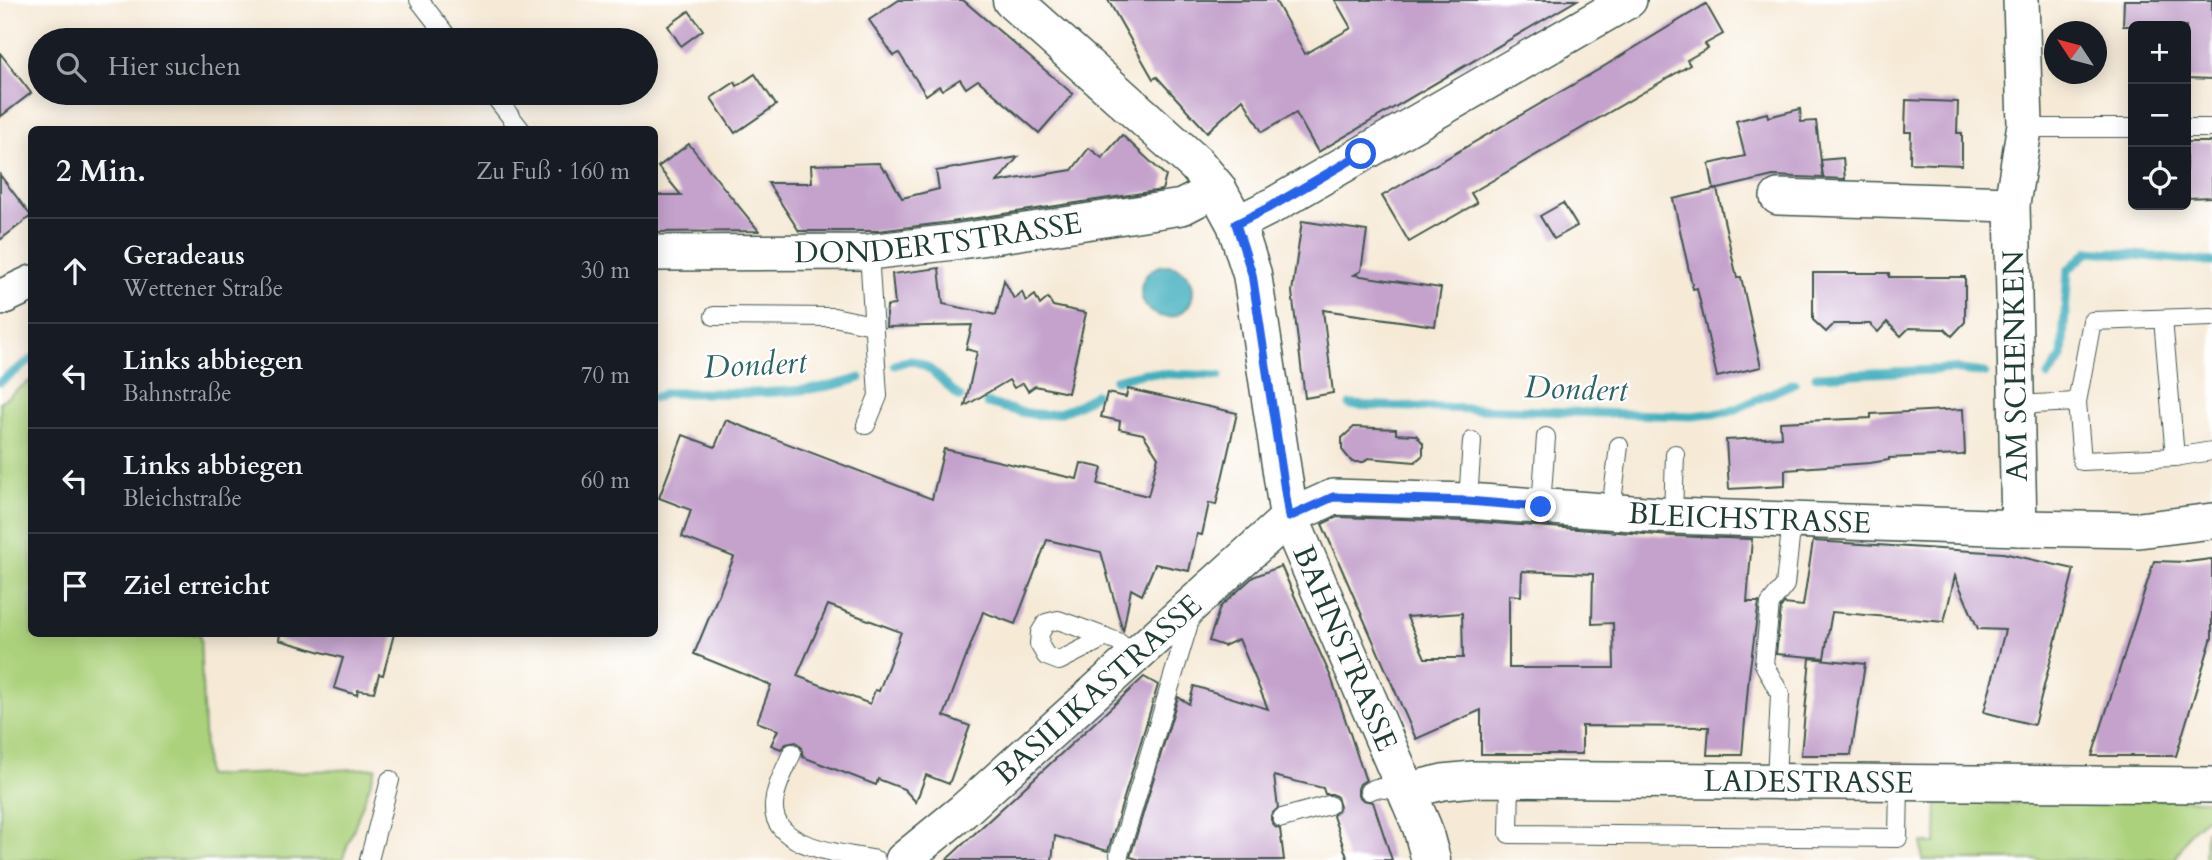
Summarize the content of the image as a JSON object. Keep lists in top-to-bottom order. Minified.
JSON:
{"streets":{"street":["DONDERTSTRASSE","AM SCHENKEN","BLEICHSTRASSE","BAHNSTRASSE","BASILIKASTRASSE","LADESTRASSE"]},"crossings":[["DONDERTSTRASSE","BAHNSTRASSE"],["AM SCHENKEN","BLEICHSTRASSE"],["BLEICHSTRASSE","BAHNSTRASSE"],["BLEICHSTRASSE","BASILIKASTRASSE"],["BAHNSTRASSE","BASILIKASTRASSE"],["BAHNSTRASSE","LADESTRASSE"]],"water":["Dondert"],"north":"top left","page":{"map_buttons":["+","−"],"search":"Hier suchen","heading":["2 Min.","Zu Fuß · 160 m"],"list":[["Geradeaus","Wettener Straße","30 m"],["Links abbiegen","Bahnstraße","70 m"],["Links abbiegen","Bleichstraße","60 m"],"Ziel erreicht"]}}
